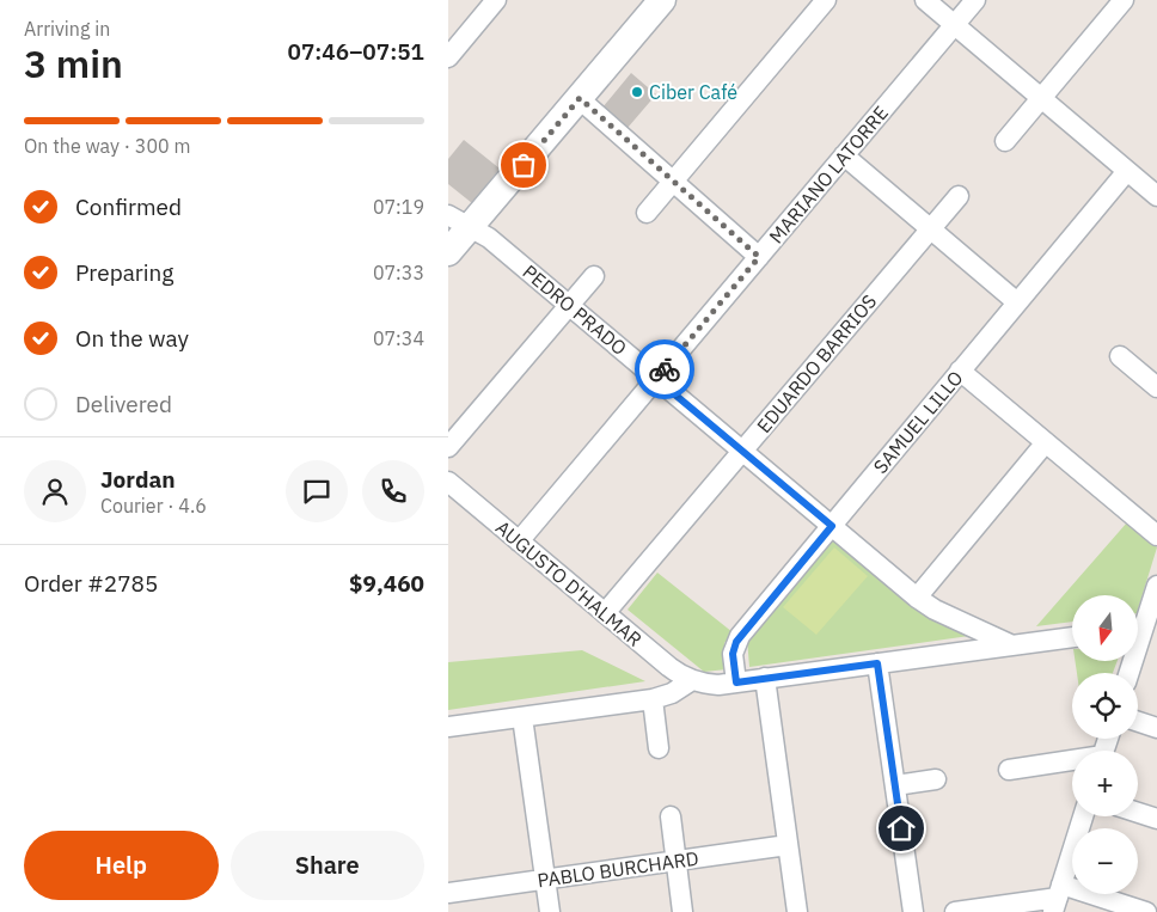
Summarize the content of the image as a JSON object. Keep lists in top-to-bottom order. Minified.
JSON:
{"streets":{"street":["MARIANO LATORRE","PEDRO PRADO","EDUARDO BARRIOS","SAMUEL LILLO","AUGUSTO D'HALMAR","PABLO BURCHARD"]},"crossings":[["MARIANO LATORRE","PEDRO PRADO"],["MARIANO LATORRE","AUGUSTO D'HALMAR"],["PEDRO PRADO","EDUARDO BARRIOS"],["PEDRO PRADO","SAMUEL LILLO"],["PEDRO PRADO","AUGUSTO D'HALMAR"],["EDUARDO BARRIOS","AUGUSTO D'HALMAR"],["SAMUEL LILLO","AUGUSTO D'HALMAR"]],"places":["Ciber Café"],"north":"bottom","page":{"heading":["3 min","Arriving in","07:46–07:51"],"panel":["Jordan","Courier · 4.6","Order #2785","$9,460"],"bar":"On the way · 300 m","list":[["Confirmed","07:19"],["Preparing","07:33"],["On the way","07:34"],"Delivered"],"map_buttons":["+","−"],"buttons":["Help","Share"]}}
